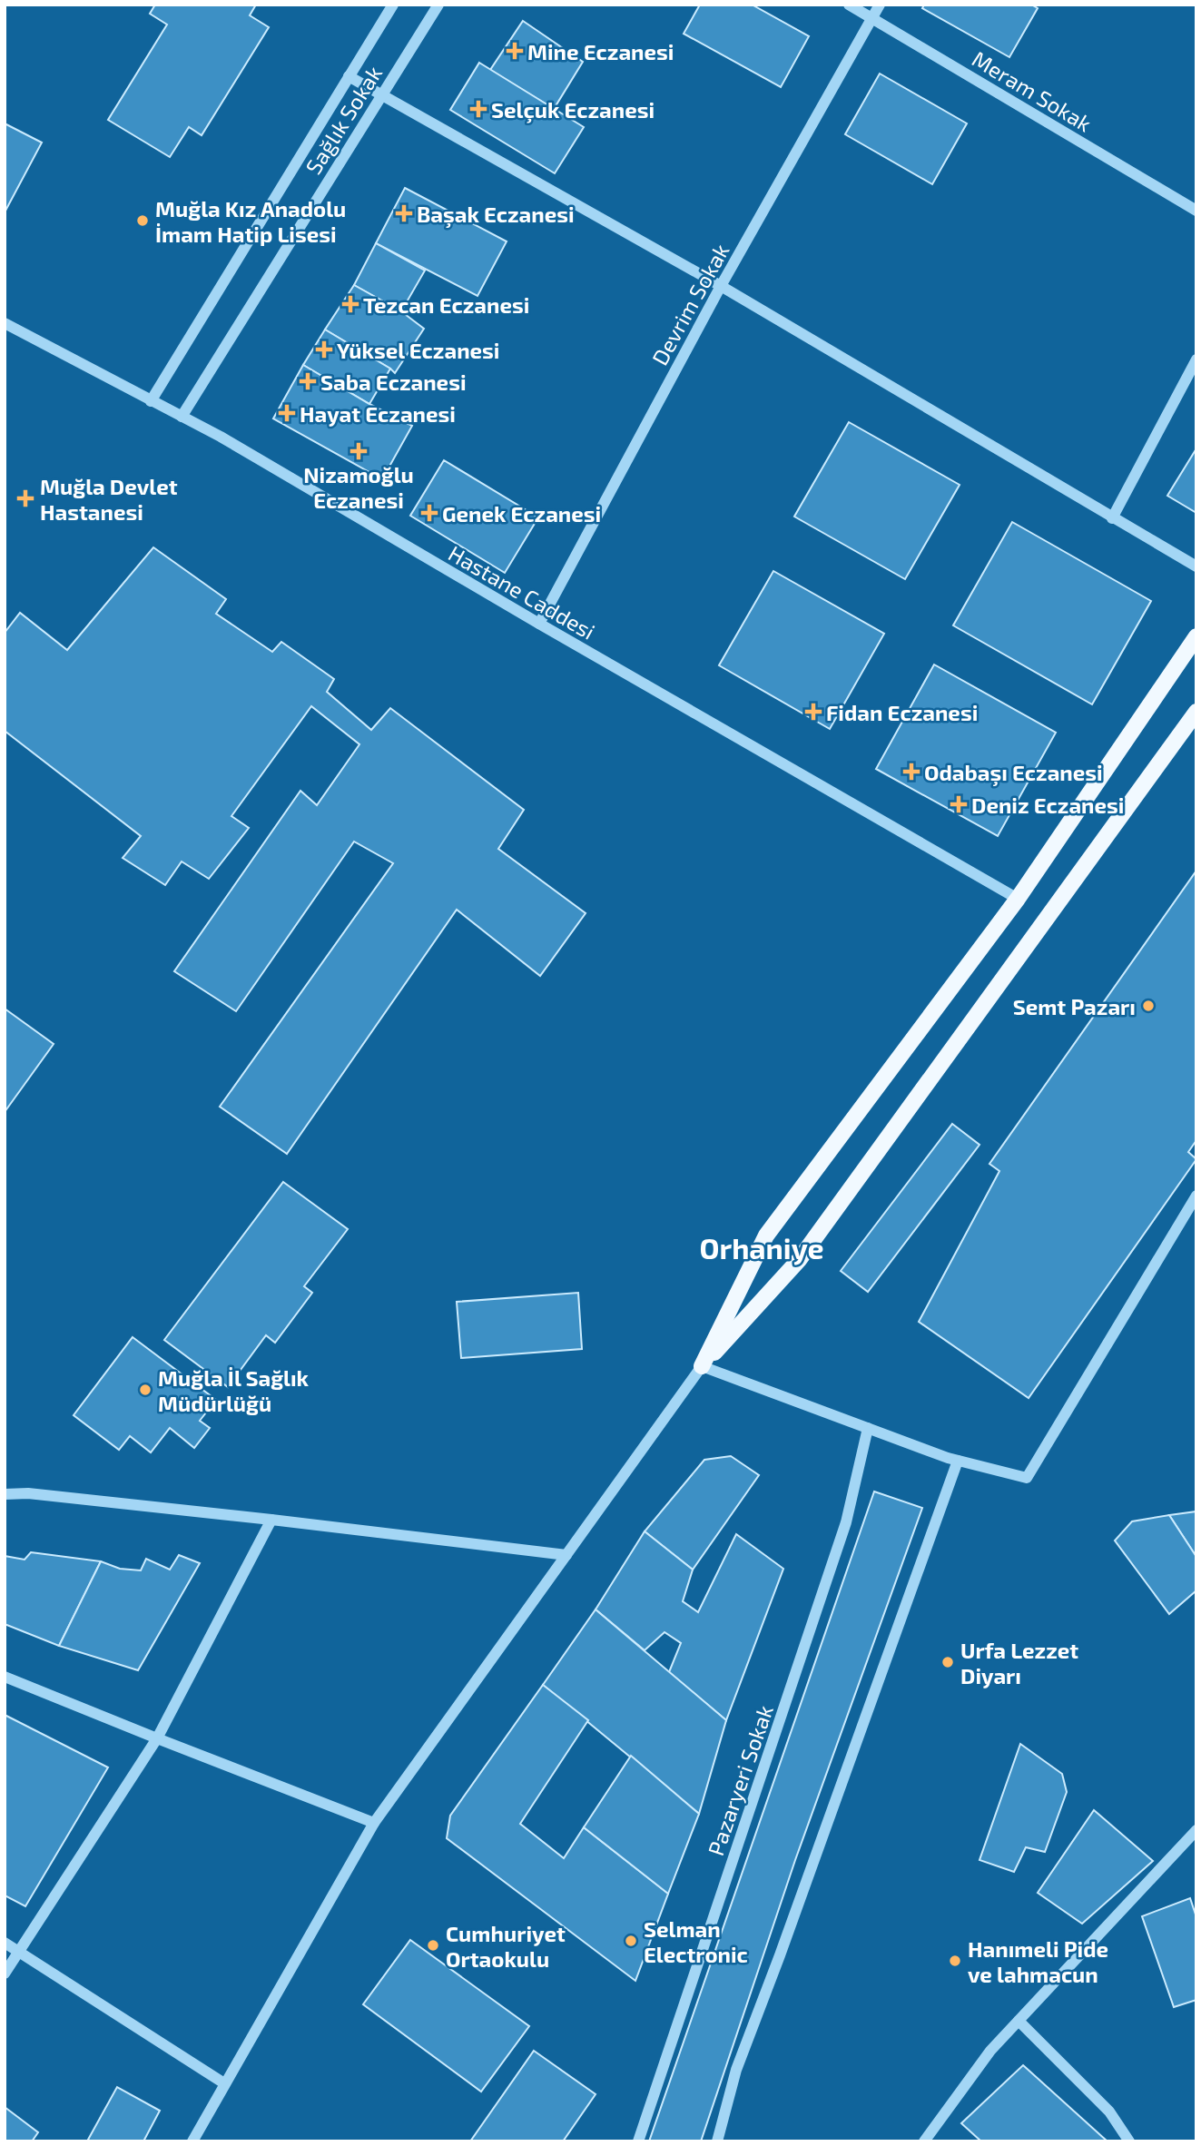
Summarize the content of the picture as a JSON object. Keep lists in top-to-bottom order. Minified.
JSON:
{"streets":{"street":["Meram Sokak","Sağlık Sokak","Devrim Sokak","Hastane Caddesi","Pazaryeri Sokak"]},"crossings":[["Meram Sokak","Devrim Sokak"],["Sağlık Sokak","Hastane Caddesi"],["Devrim Sokak","Hastane Caddesi"]],"districts":["Orhaniye"],"places":{"health":["Mine Eczanesi","Selçuk Eczanesi","Başak Eczanesi","Tezcan Eczanesi","Yüksel Eczanesi","Saba Eczanesi","Hayat Eczanesi","Nizamoğlu Eczanesi","Muğla Devlet Hastanesi","Genek Eczanesi","Fidan Eczanesi","Odabaşı Eczanesi","Deniz Eczanesi"],"other":["Muğla Kız Anadolu İmam Hatip Lisesi","Semt Pazarı","Muğla İl Sağlık Müdürlüğü","Urfa Lezzet Diyarı","Selman Electronic","Cumhuriyet Ortaokulu","Hanımeli Pide ve lahmacun"]}}
